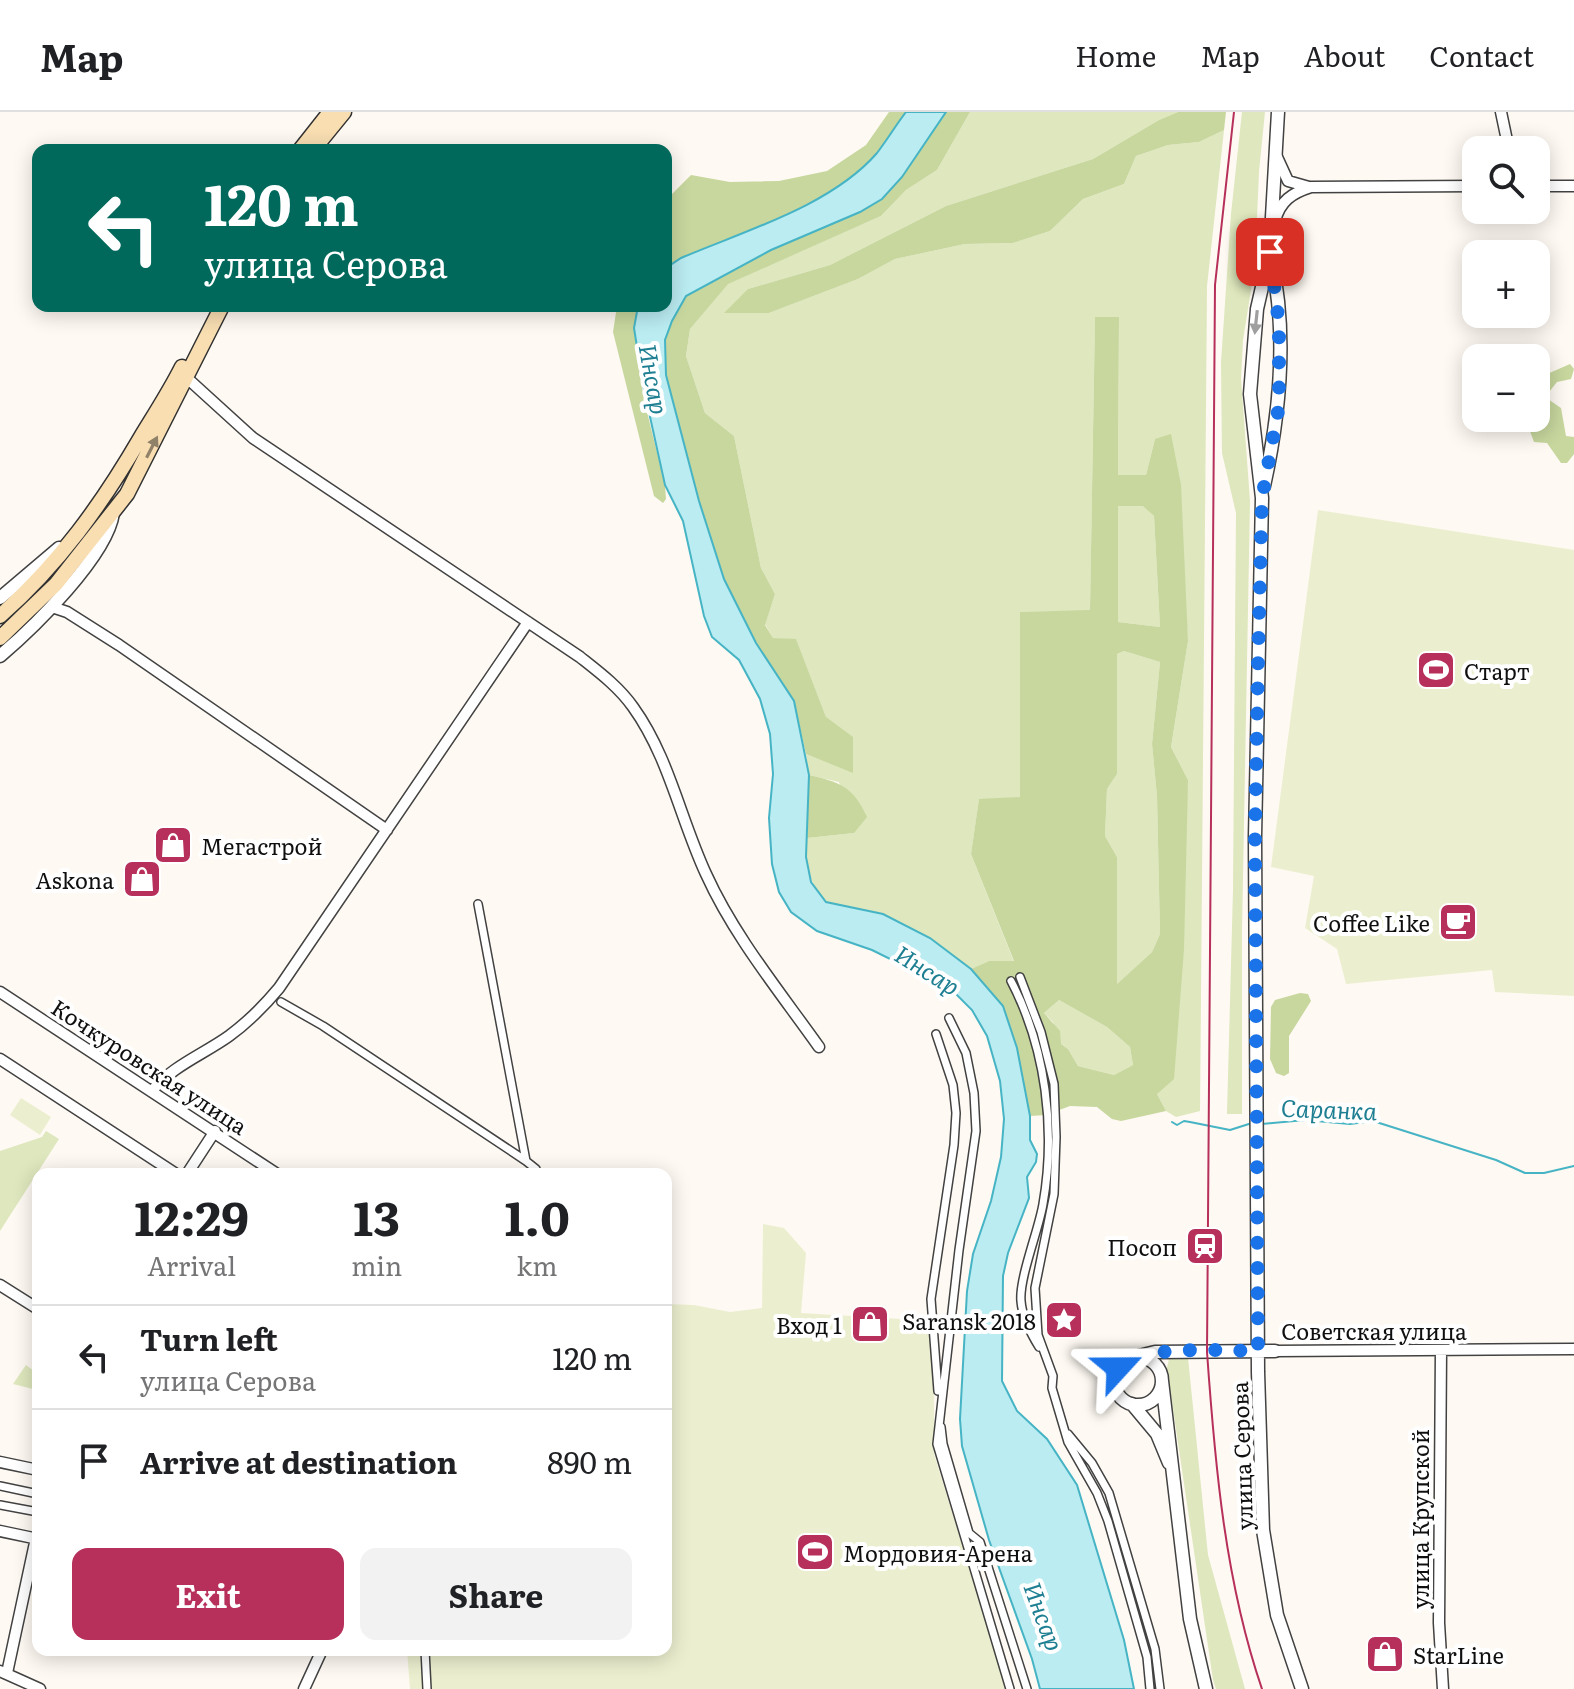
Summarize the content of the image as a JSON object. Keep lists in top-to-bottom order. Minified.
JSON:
{"streets":{"street":["Кочкуровская улица","Советская улица","улица Серова","улица Крупской"]},"crossings":[["Советская улица","улица Серова"],["Советская улица","улица Крупской"]],"water":["Инсар","Саранка"],"places":{"sports":["Старт","Мордовия-Арена"],"shop":["Мегастрой","Askona","Вход 1","StarLine"],"cafe":["Coffee Like"],"station":["Посоп"],"place":["Saransk 2018"]},"page":{"header":"Map","nav":["Home","Map","About","Contact"],"map_buttons":["+","−"],"turn":["120 m","улица Серова"],"eta":["12:29","Arrival","13","min","1.0","km"],"list":[{"name":"Turn left","note":"улица Серова","value":"120 m"},{"name":"Arrive at destination","value":"890 m"}],"buttons":["Exit","Share"]}}
